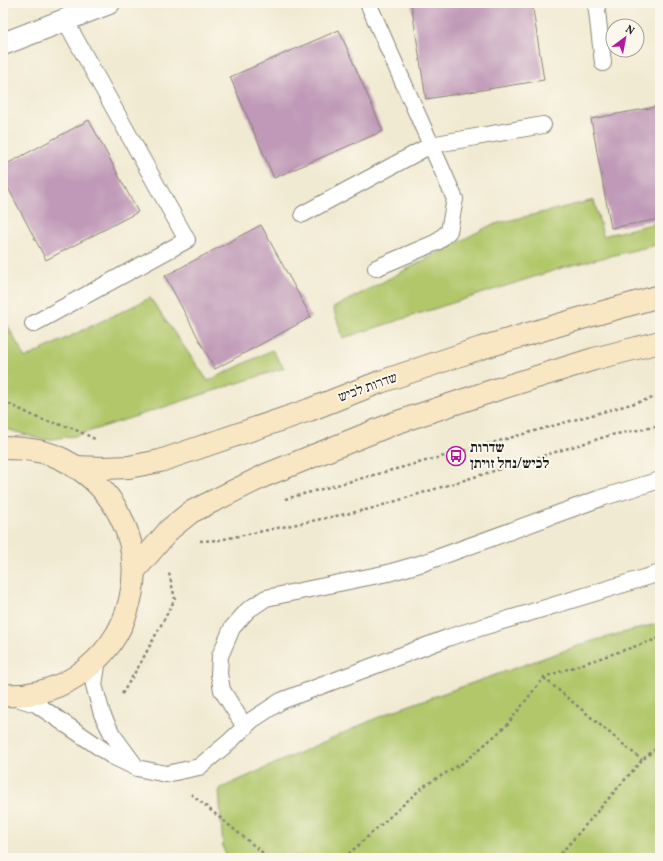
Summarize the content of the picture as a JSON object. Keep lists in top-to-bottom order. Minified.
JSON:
{"streets":{"street":["שדרות לכיש"]},"places":{"bus stop":["שדרות לכיש/נחל זויתן"]},"north":"top right"}
